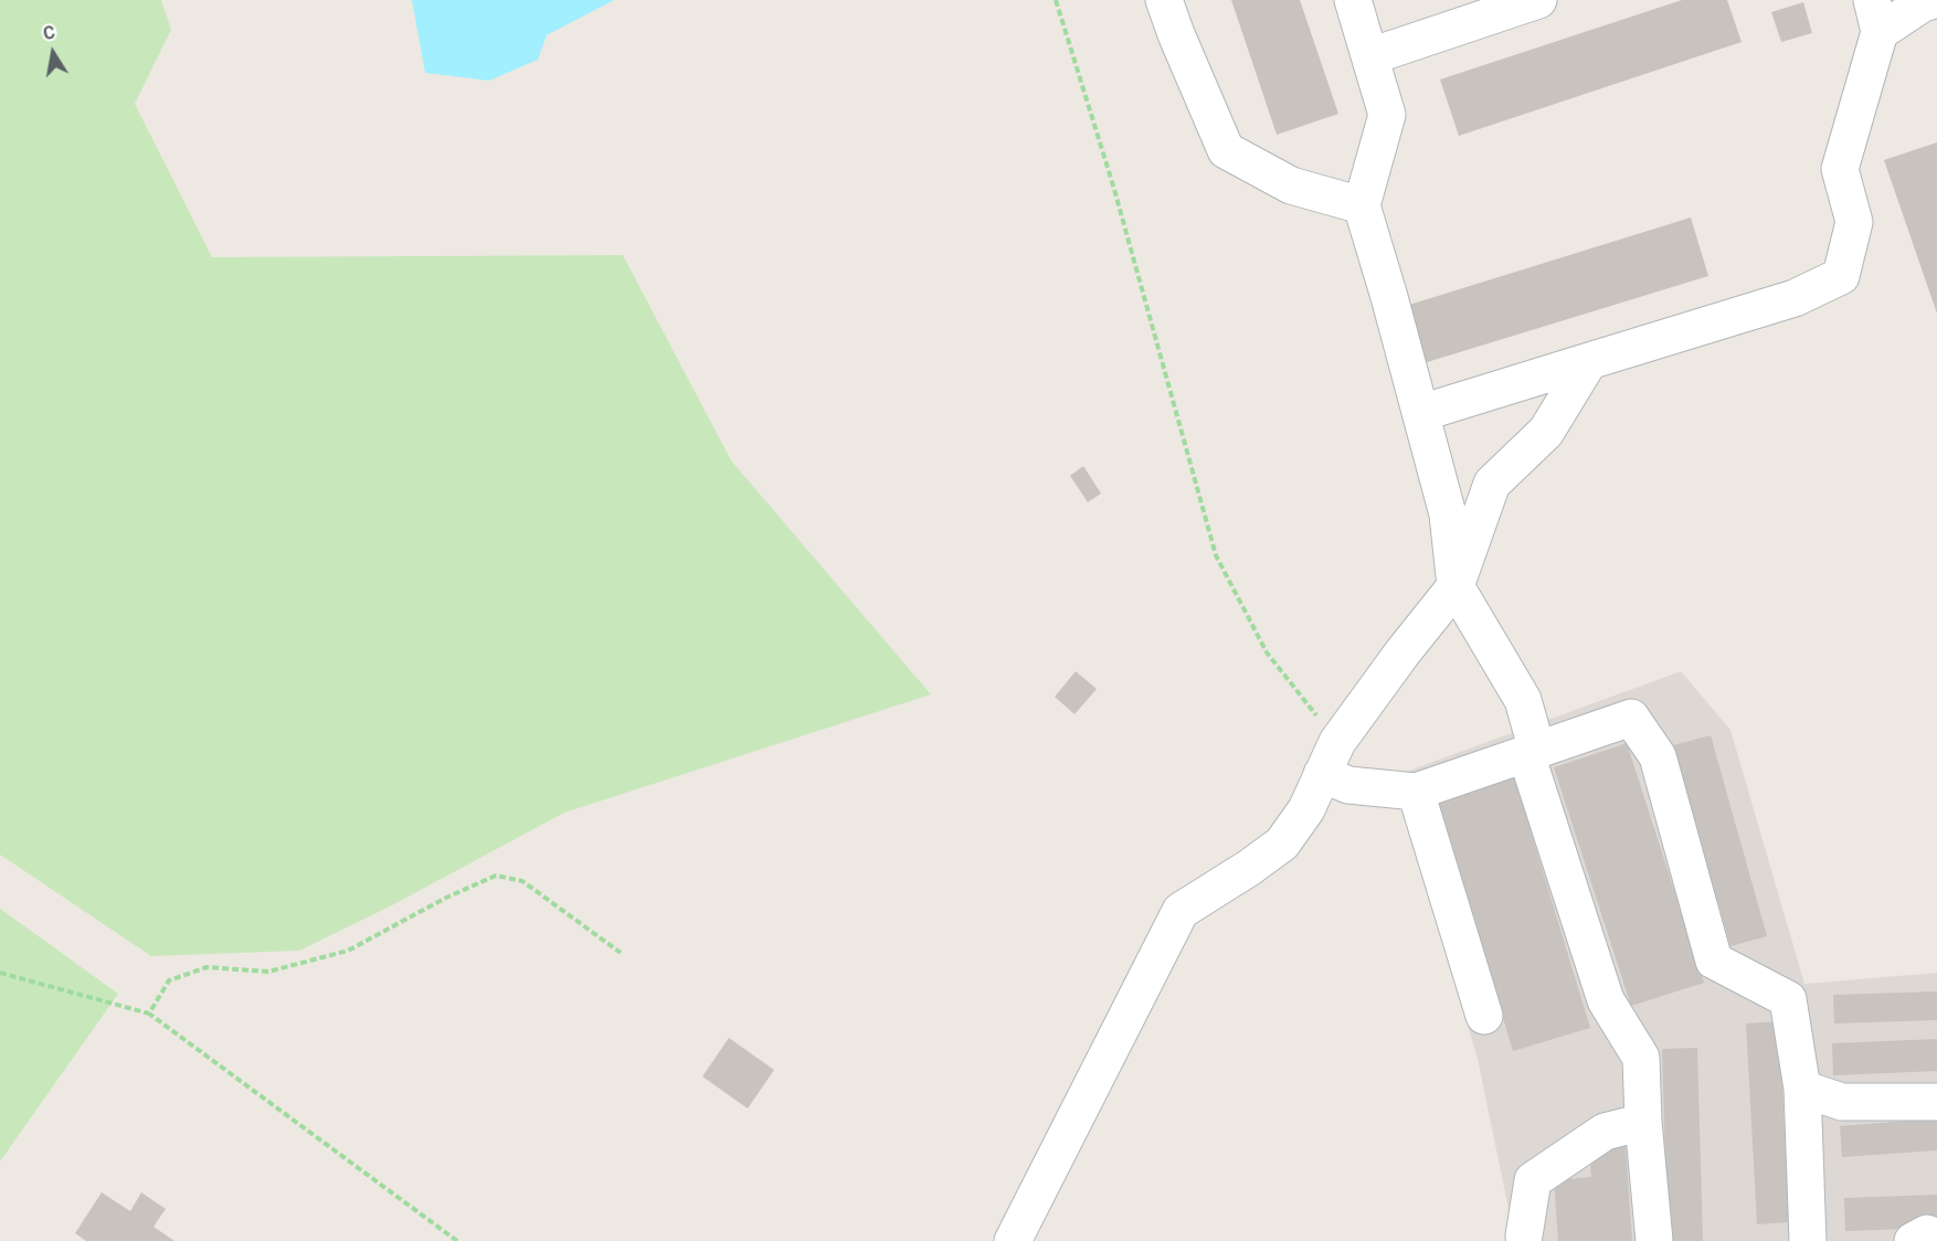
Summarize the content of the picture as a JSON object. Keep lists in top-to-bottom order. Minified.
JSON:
{"north":"top"}
